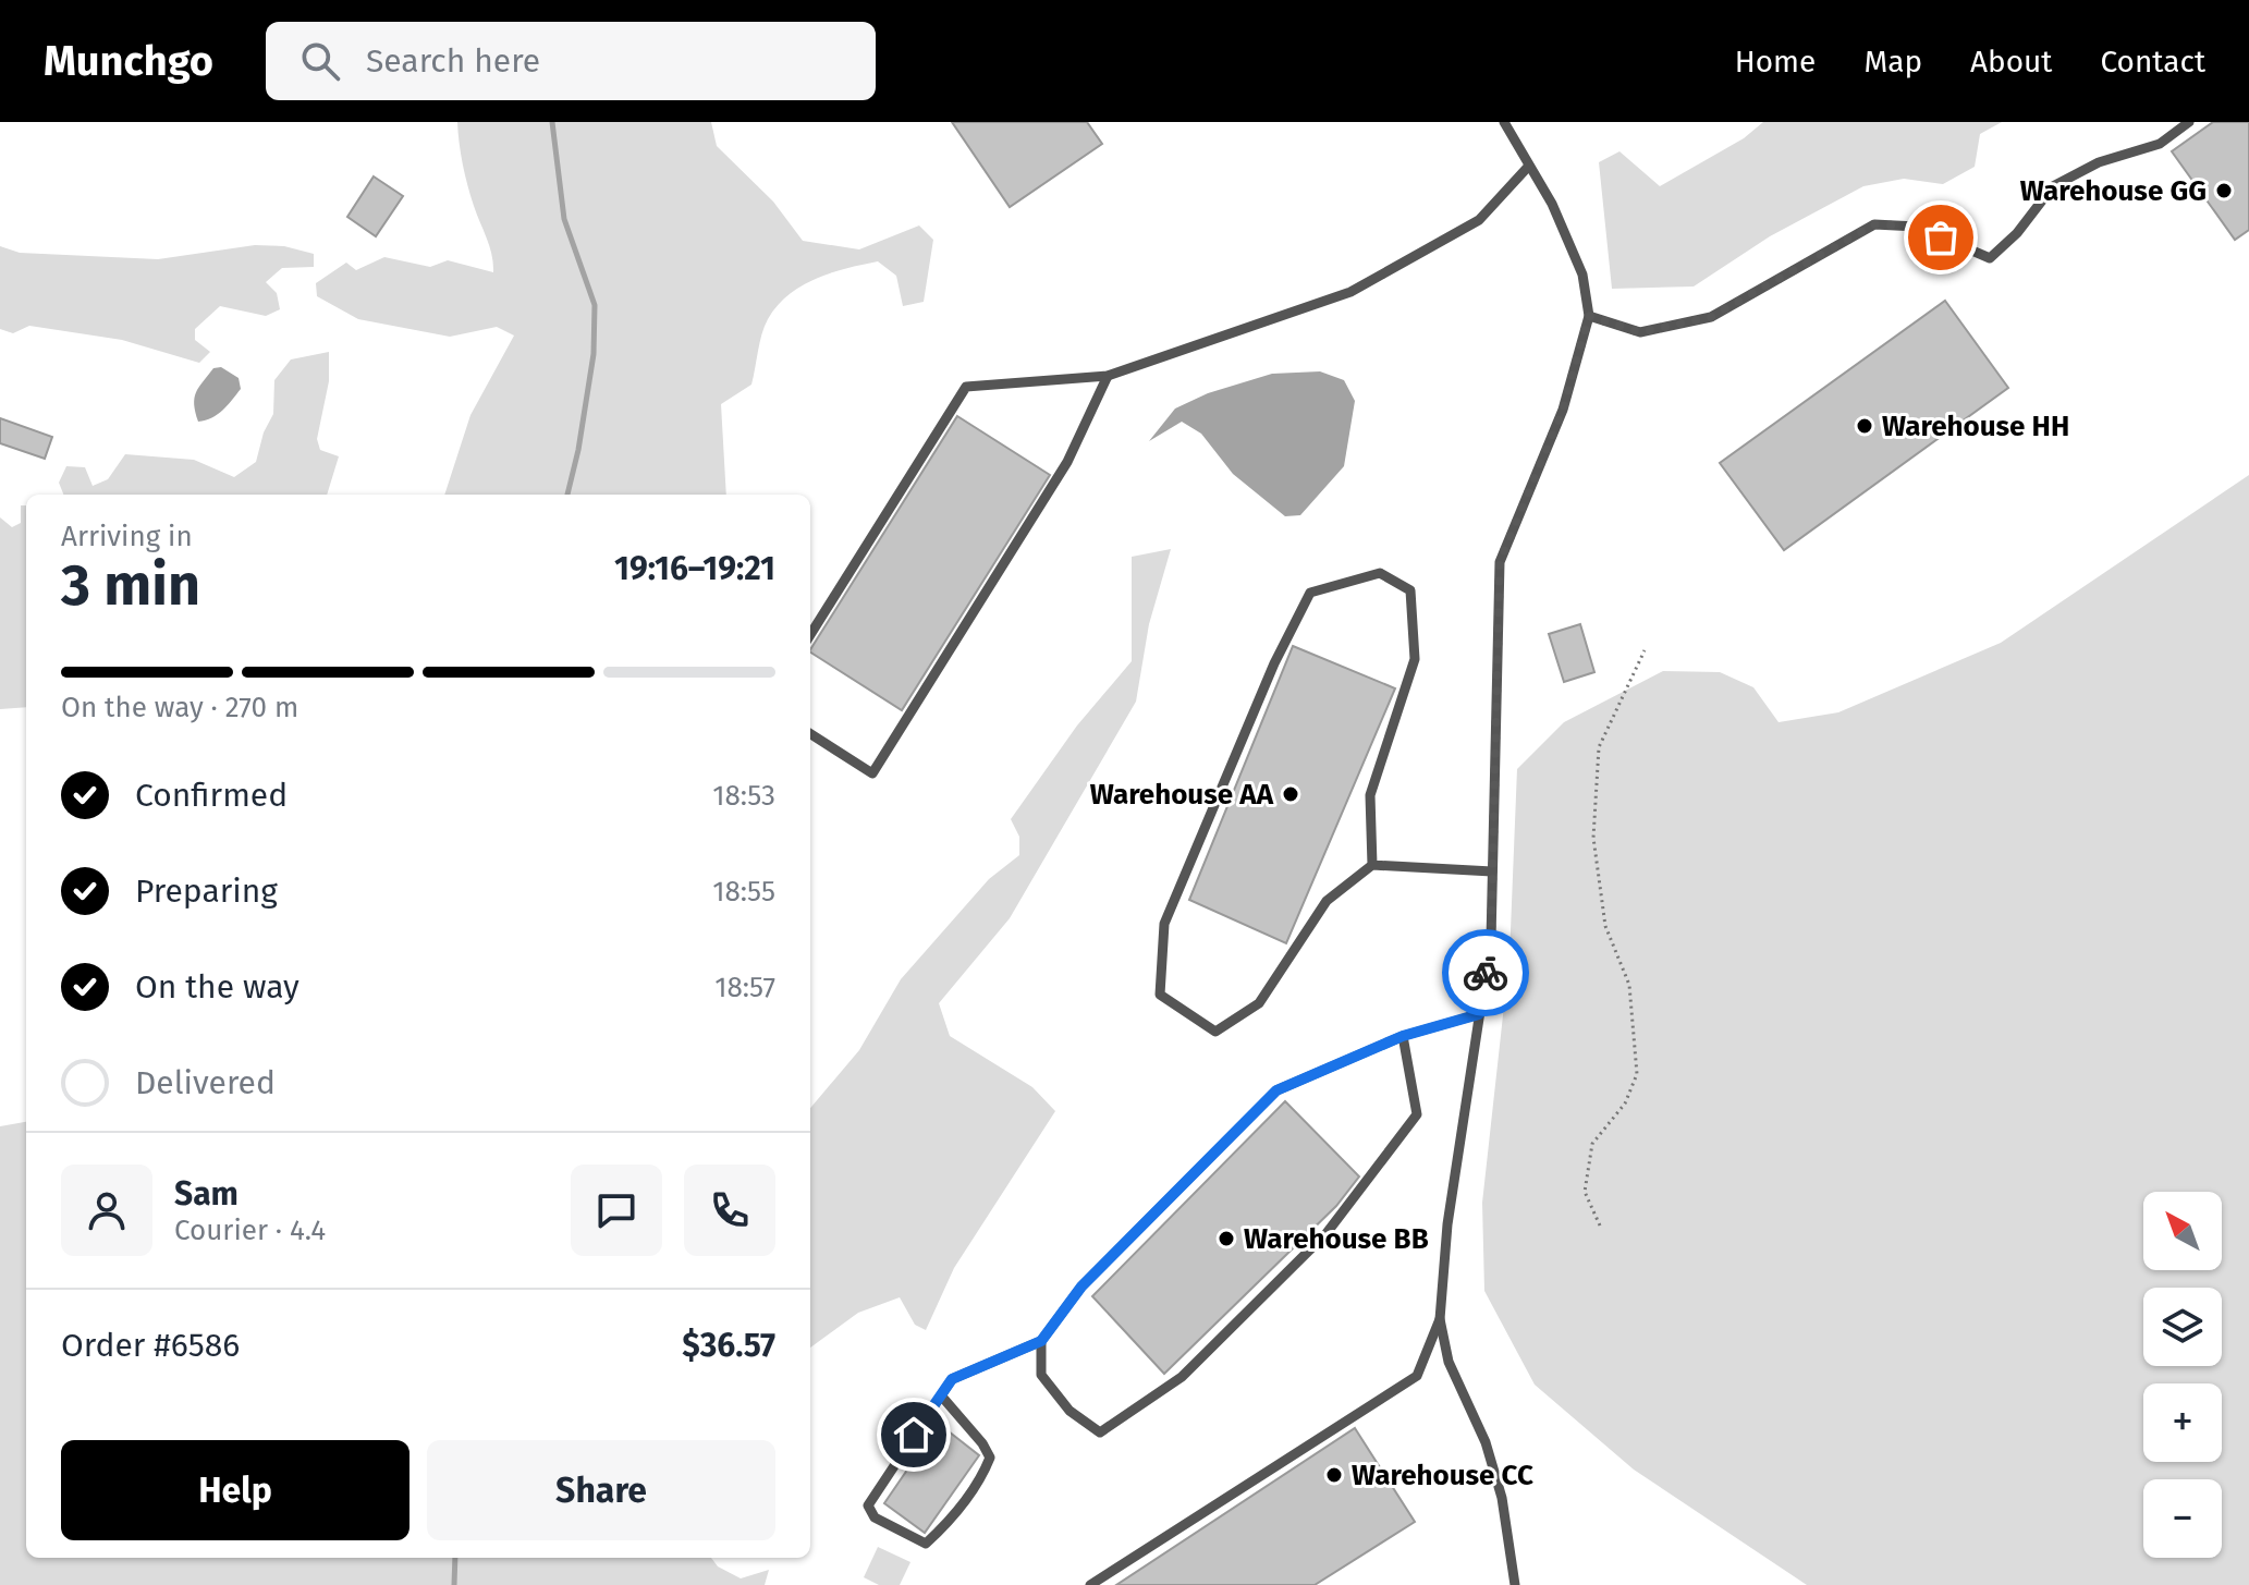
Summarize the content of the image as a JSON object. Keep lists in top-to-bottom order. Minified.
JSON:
{"places":["Warehouse GG","Warehouse HH","Warehouse AA","Warehouse BB","Warehouse CC"],"north":"top left","page":{"header":"Munchgo","search":"Search here","nav":["Home","Map","About","Contact"],"heading":["3 min","Arriving in","19:16–19:21"],"panel":["Sam","Courier · 4.4","Order #6586","$36.57"],"bar":"On the way · 270 m","list":[["Confirmed","18:53"],["Preparing","18:55"],["On the way","18:57"],"Delivered"],"map_buttons":["+","−"],"buttons":["Help","Share"]}}
